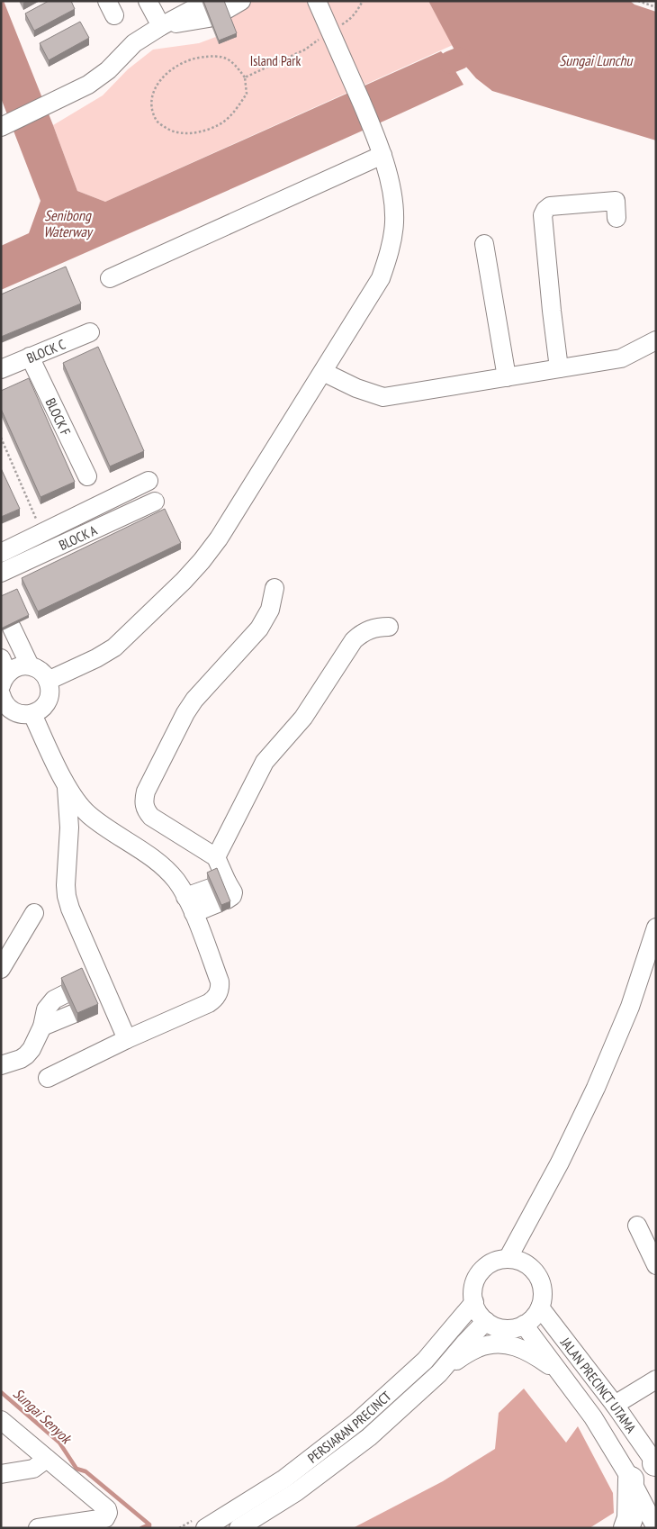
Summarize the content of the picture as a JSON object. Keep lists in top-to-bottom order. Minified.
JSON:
{"streets":{"street":["BLOCK C","BLOCK F","BLOCK A","JALAN PRECINCT UTAMA","PERSIARAN PRECINCT"]},"crossings":[["BLOCK C","BLOCK F"],["JALAN PRECINCT UTAMA","PERSIARAN PRECINCT"]],"water":["Sungai Lunchu","Senibong Waterway","Sungai Senyok"],"parks":["Island Park"]}
